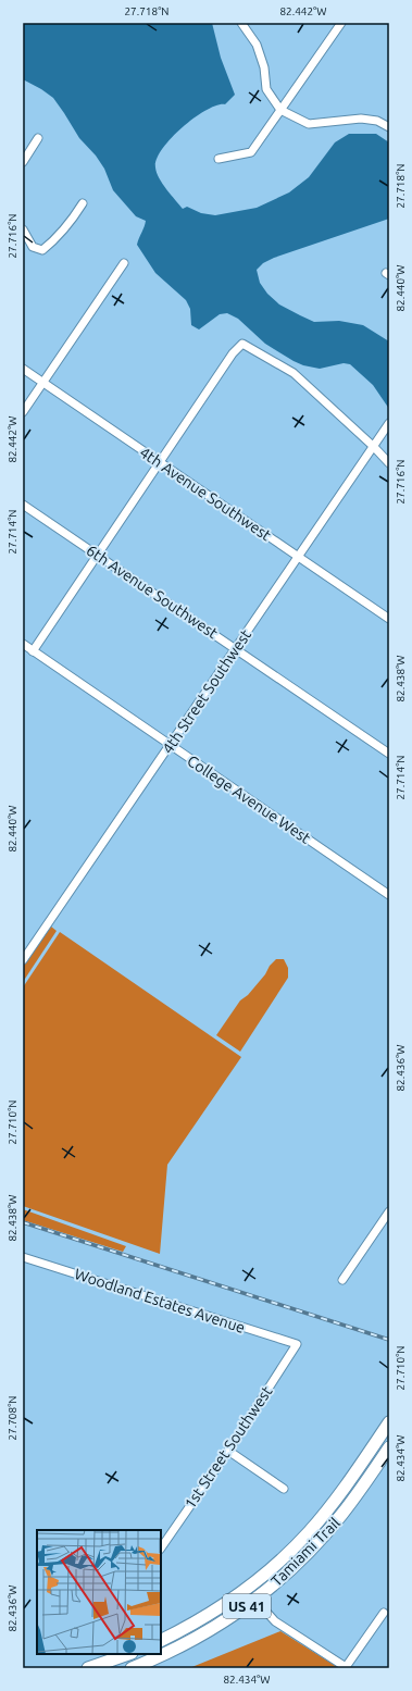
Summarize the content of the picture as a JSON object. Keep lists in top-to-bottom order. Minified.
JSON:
{"streets":{"main road":["Tamiami Trail","US 41"],"street":["4th Avenue Southwest","6th Avenue Southwest","4th Street Southwest","College Avenue West","Woodland Estates Avenue","1st Street Southwest"]},"crossings":[["4th Avenue Southwest","4th Street Southwest"],["6th Avenue Southwest","4th Street Southwest"],["4th Street Southwest","College Avenue West"],["Woodland Estates Avenue","1st Street Southwest"]],"coordinates":["27.718°N","82.442°W","27.716°N","82.440°W","27.714°N","82.438°W","82.436°W","27.710°N","27.708°N","82.434°W"]}
